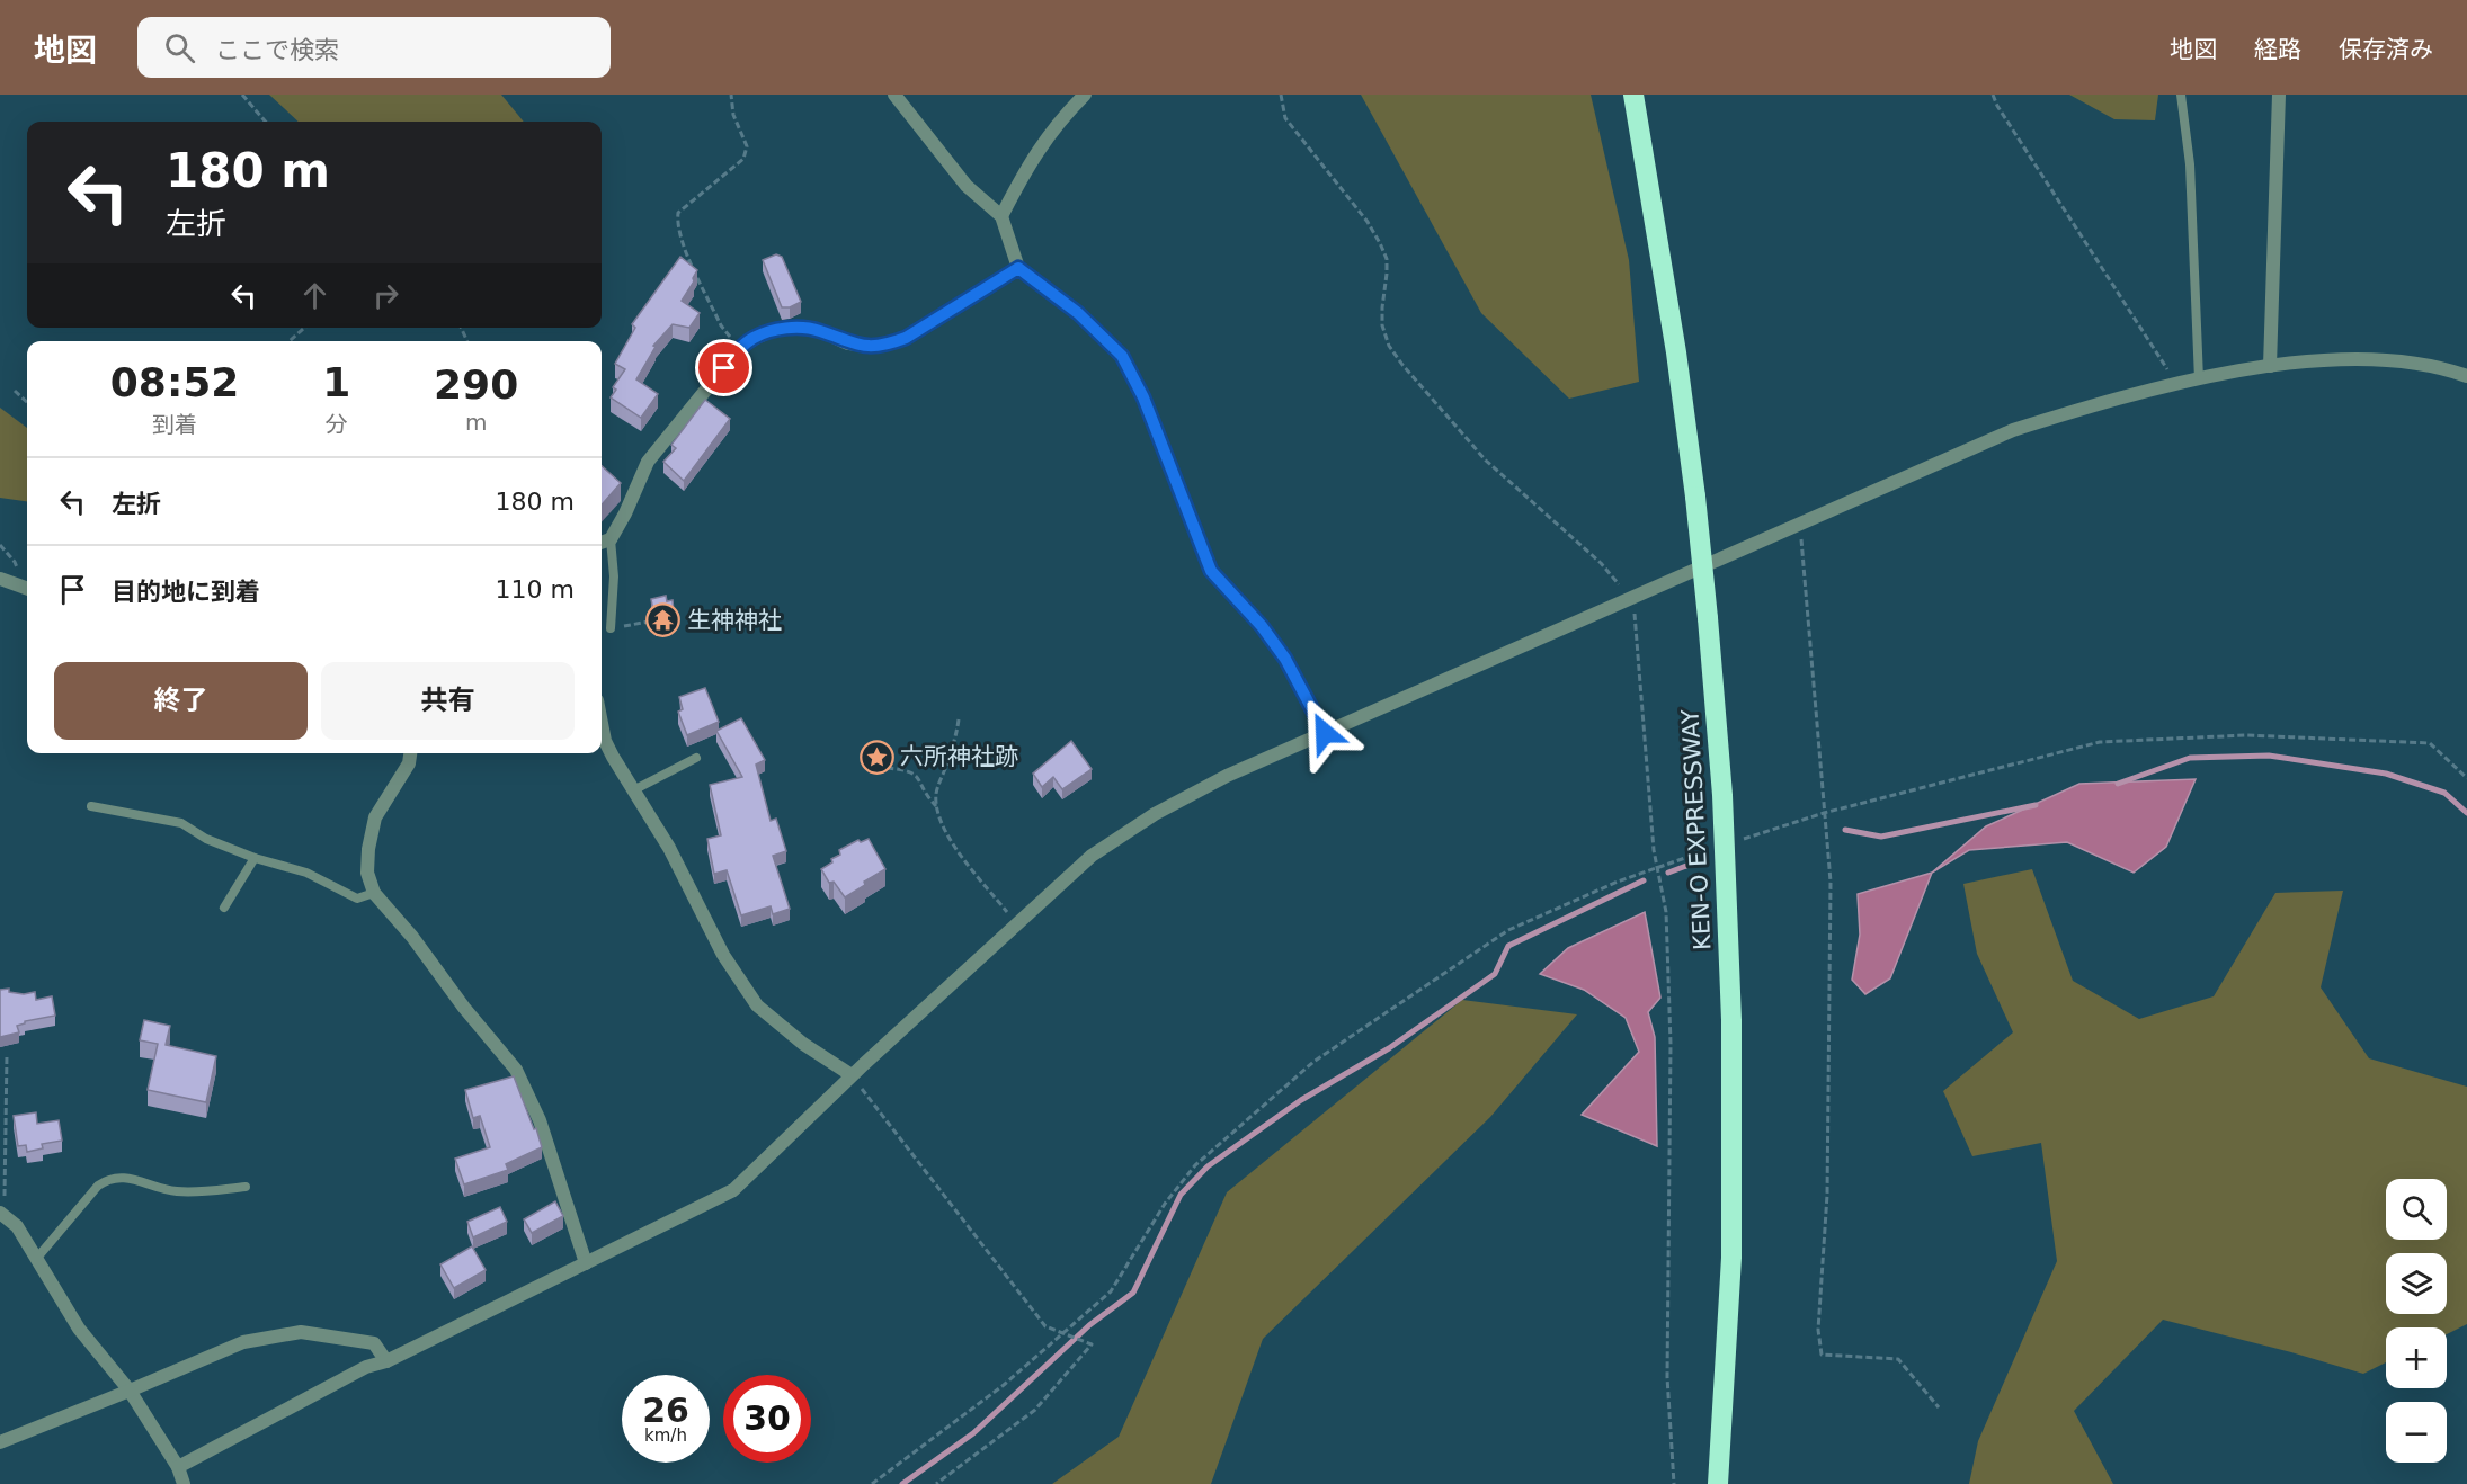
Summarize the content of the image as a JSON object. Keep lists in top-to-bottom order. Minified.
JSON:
{"streets":{"highway":["KEN-O EXPRESSWAY"]},"places":{"temple":["生神神社"],"place":["六所神社跡"]},"page":{"header":"地図","search":"ここで検索","nav":["地図","経路","保存済み"],"turn":["180 m","左折"],"eta":["08:52","到着","1","分","290","m"],"list":[{"name":"左折","value":"180 m"},{"name":"目的地に到着","value":"110 m"}],"buttons":["終了","共有"],"map_buttons":["+","−"],"speed":"26 km/h","limit":"30"}}
